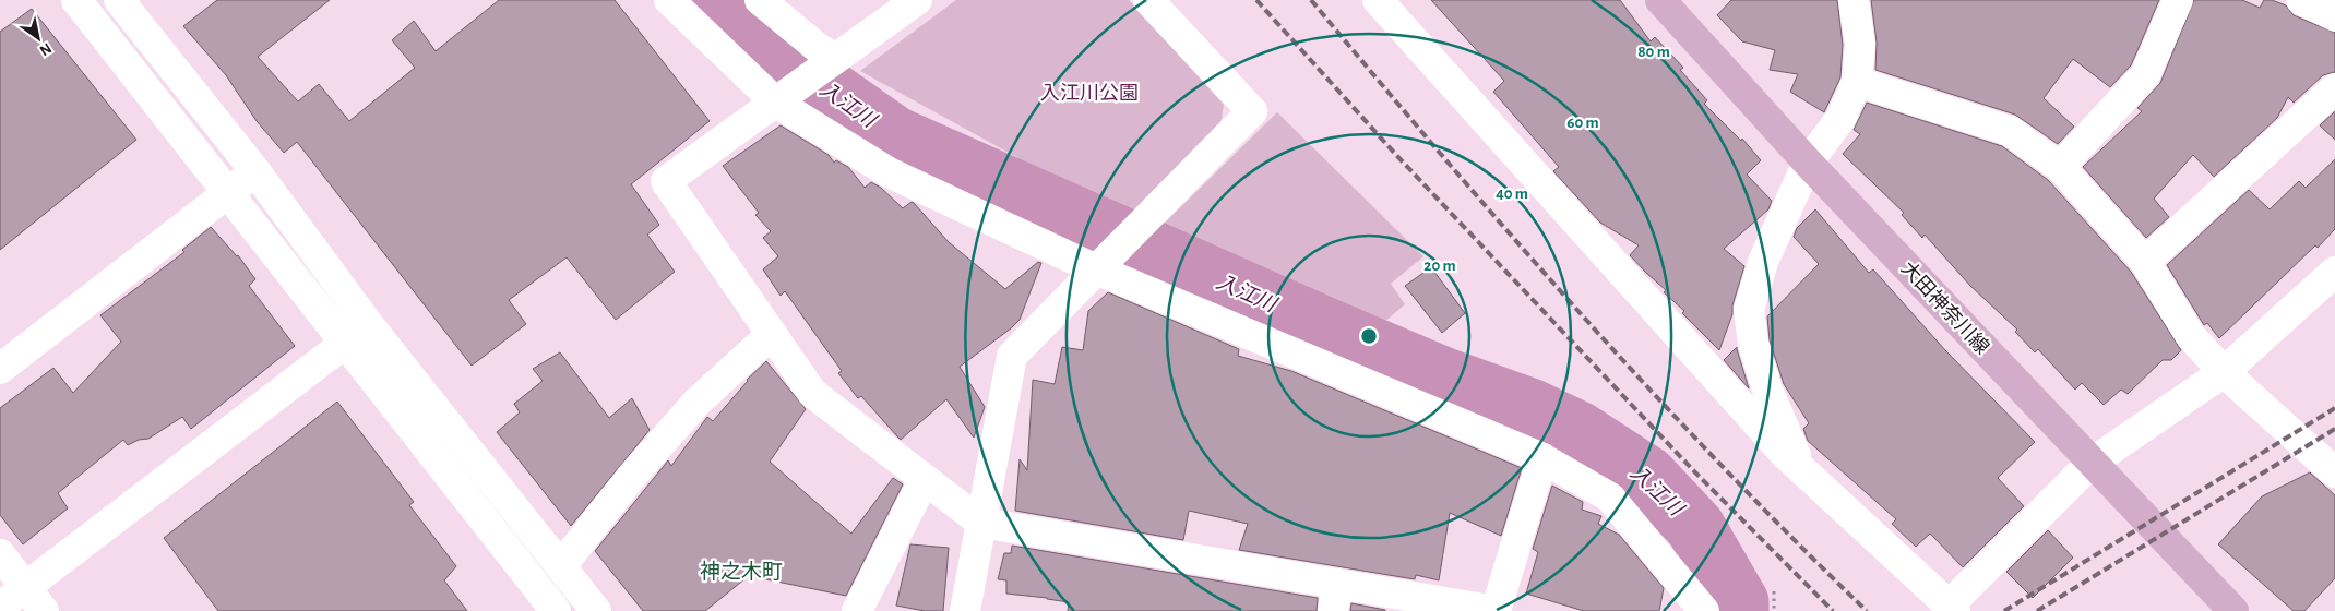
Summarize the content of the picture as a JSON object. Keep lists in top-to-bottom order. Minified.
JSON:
{"streets":{"main road":["大田神奈川線"]},"districts":["神之木町"],"water":["入江川"],"parks":["入江川公園"],"north":"bottom right","rings":["80 m","60 m","40 m","20 m"]}
